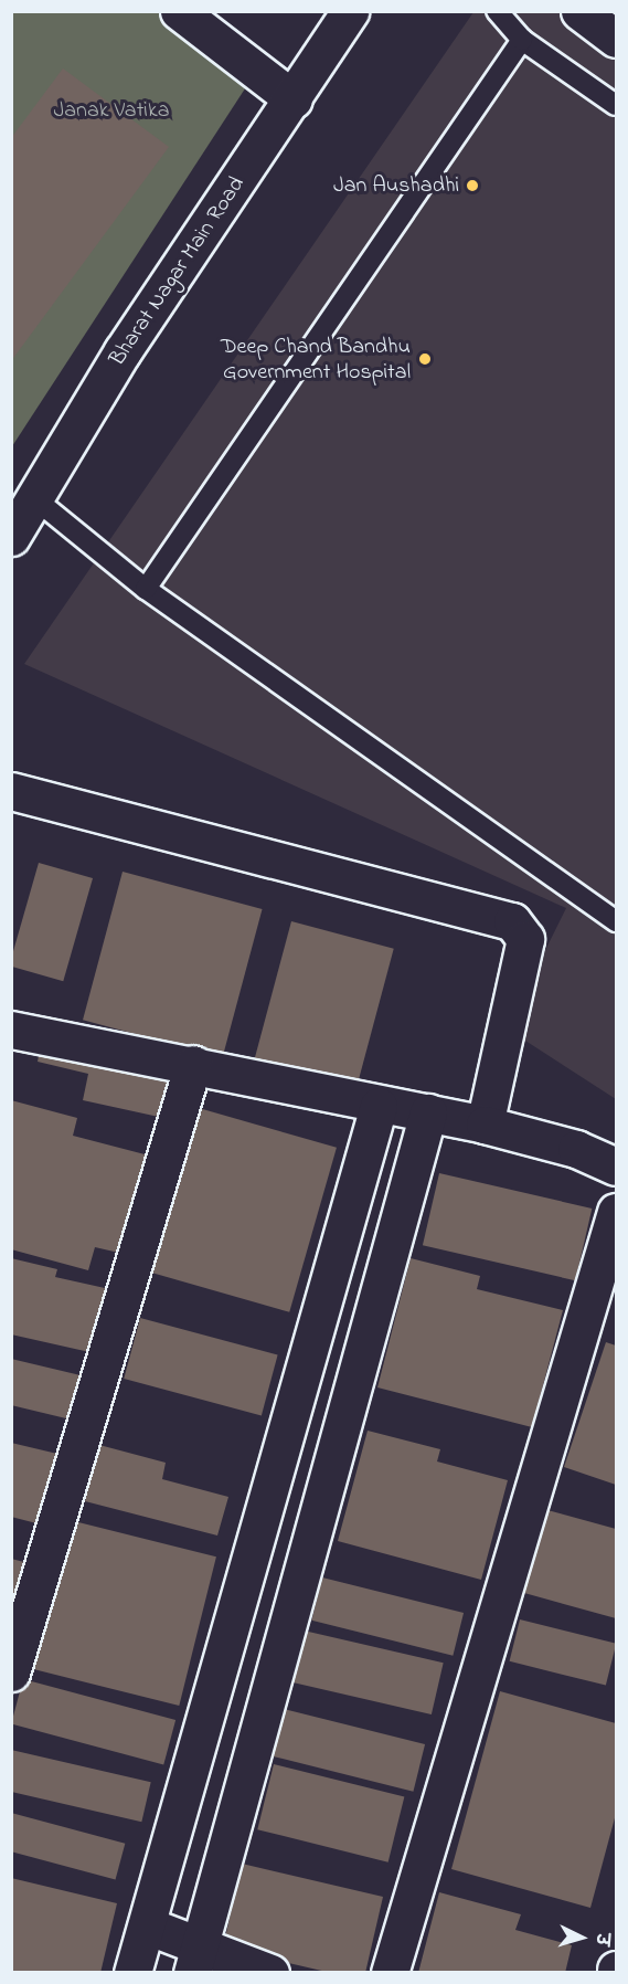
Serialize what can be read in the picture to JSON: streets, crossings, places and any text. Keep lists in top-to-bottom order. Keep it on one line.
{"streets":{"street":["Bharat Nagar Main Road"]},"parks":["Janak Vatika"],"places":["Jan Aushadhi","Deep Chand Bandhu Government Hospital"],"north":"right"}
